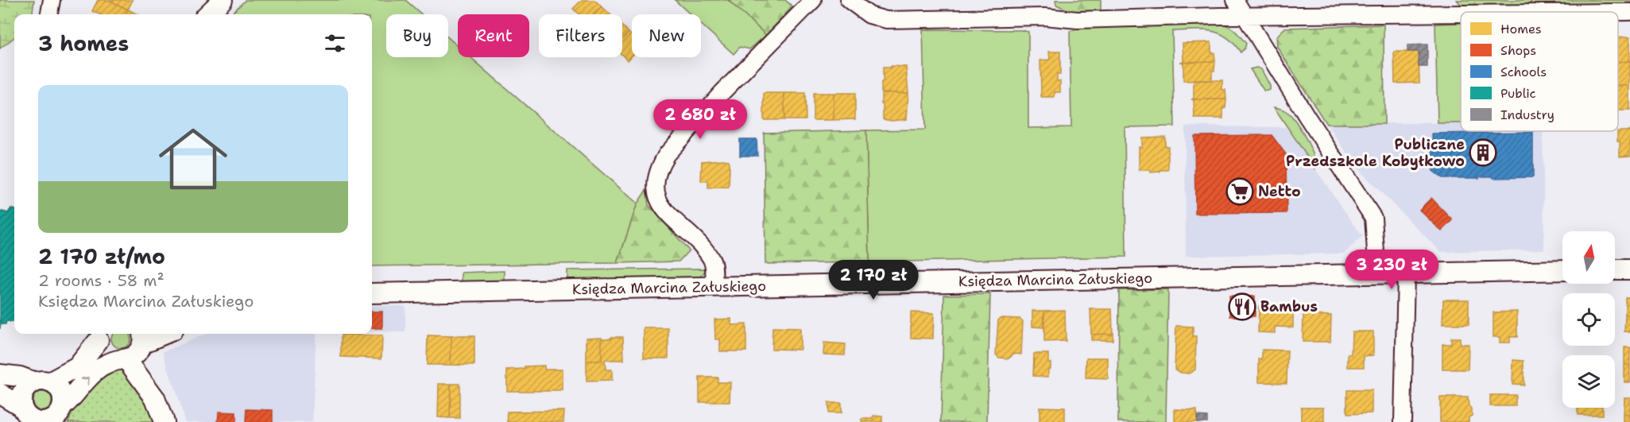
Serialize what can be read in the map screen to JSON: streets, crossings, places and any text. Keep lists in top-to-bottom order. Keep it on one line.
{"streets":{"street":["Księdza Marcina Załuskiego"]},"places":{"building":["Publiczne Przedszkole Kobyłkowo"],"supermarket":["Netto"],"restaurant":["Bambus"]},"legend":["Homes","Shops","Schools","Public","Industry"],"north":"top","page":{"chip":["Buy","Rent","Filters","New"],"heading":"3 homes","list":[{"name":"2 170 zł/mo","note":"2 rooms · 58 m² · Księdza Marcina Załuskiego"}],"price":["2 680 zł","3 230 zł","2 170 zł"]}}
